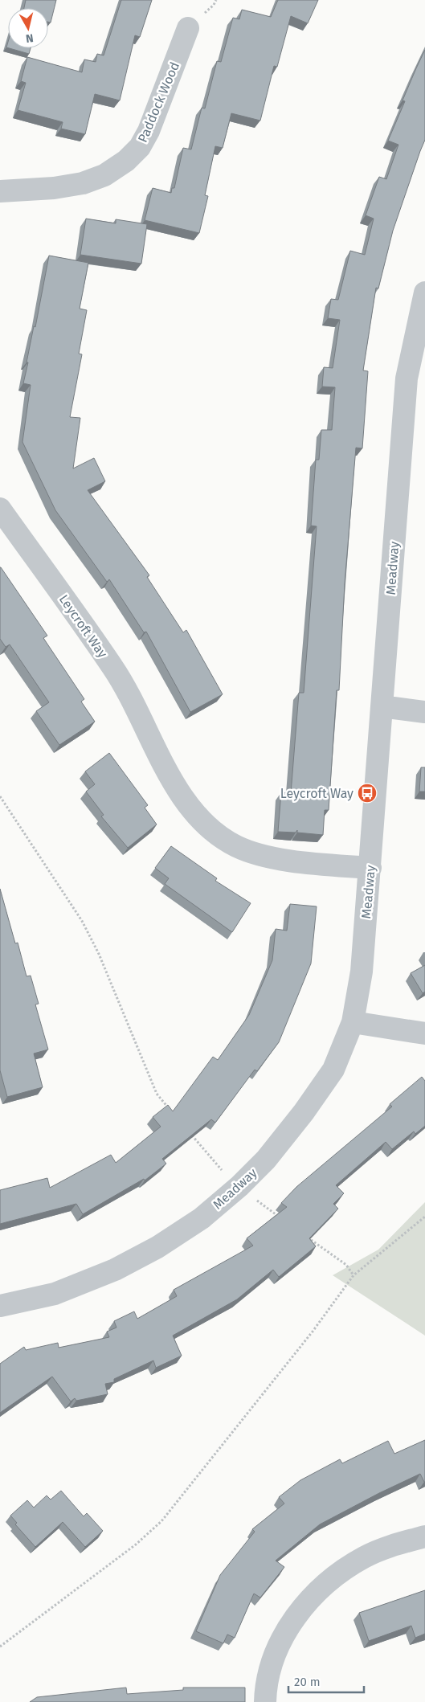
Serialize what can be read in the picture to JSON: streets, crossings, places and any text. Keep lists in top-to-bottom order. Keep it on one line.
{"streets":{"street":["Paddock Wood","Meadway","Leycroft Way"]},"crossings":[["Meadway","Leycroft Way"]],"places":{"bus stop":["Leycroft Way"]},"scale_bar":"20 m","north":"bottom"}
